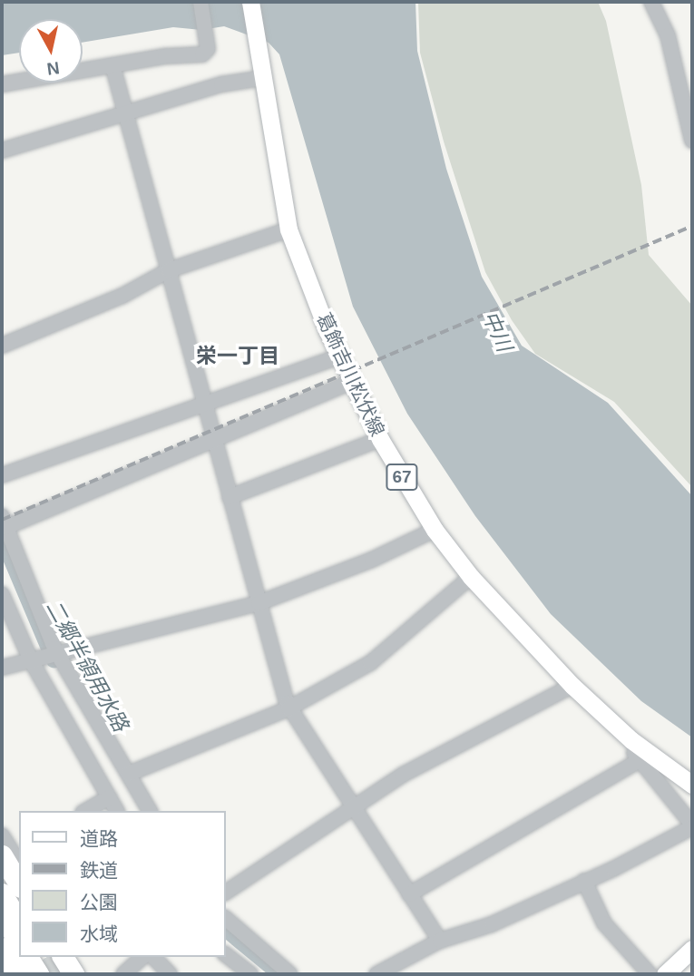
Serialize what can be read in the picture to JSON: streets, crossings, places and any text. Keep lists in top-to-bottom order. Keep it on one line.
{"streets":{"main road":["葛飾吉川松伏線","67"]},"districts":["栄一丁目"],"water":["中川","二郷半領用水路"],"legend":["道路","鉄道","公園","水域"],"north":"bottom"}
